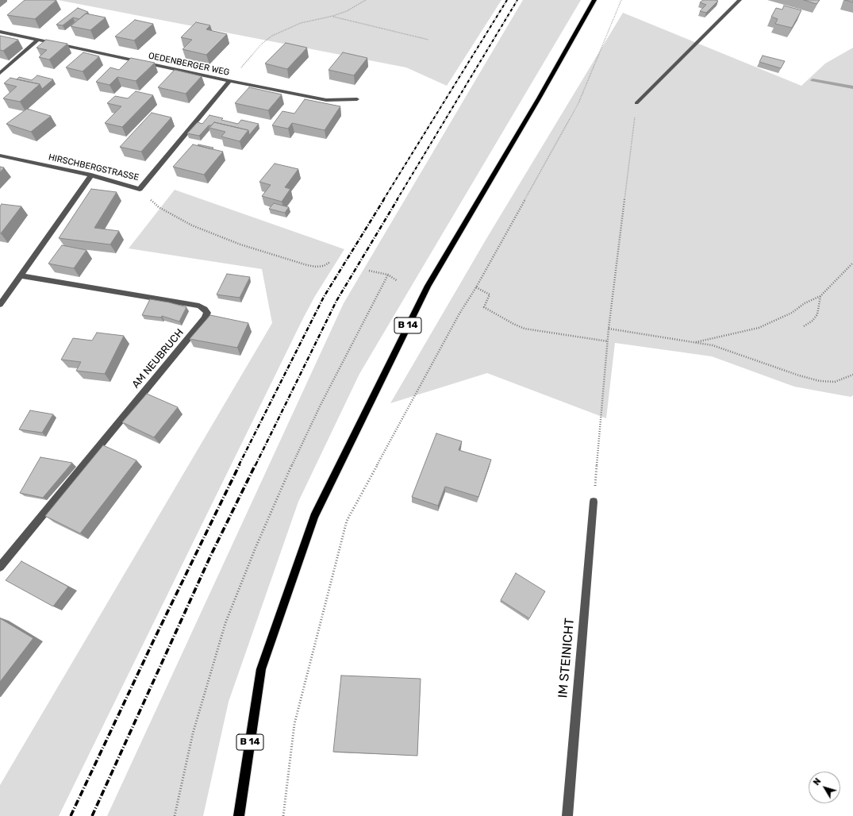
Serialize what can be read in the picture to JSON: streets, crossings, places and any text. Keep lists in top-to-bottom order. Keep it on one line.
{"streets":{"main road":["B 14"],"street":["OEDENBERGER WEG","HIRSCHBERGSTRASSE","AM NEUBRUCH","IM STEINICHT"]},"crossings":[["OEDENBERGER WEG","HIRSCHBERGSTRASSE"]],"north":"top left"}
